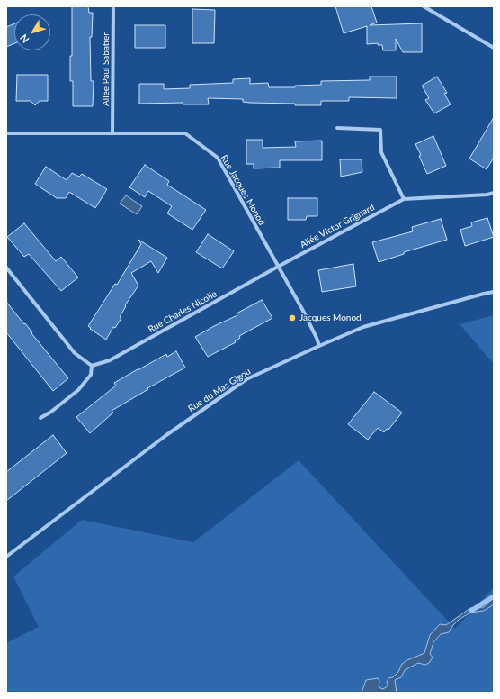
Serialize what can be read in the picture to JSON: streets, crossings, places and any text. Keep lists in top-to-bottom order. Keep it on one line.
{"streets":{"street":["Allée Paul Sabatier","Rue Jacques Monod","Allée Victor Grignard","Rue Charles Nicolle","Rue du Mas Gigou"]},"crossings":[["Allée Paul Sabatier","Rue Jacques Monod"],["Rue Jacques Monod","Allée Victor Grignard"],["Rue Jacques Monod","Rue Charles Nicolle"],["Rue Jacques Monod","Rue du Mas Gigou"],["Allée Victor Grignard","Rue Charles Nicolle"]],"places":["Jacques Monod"],"north":"bottom left"}
